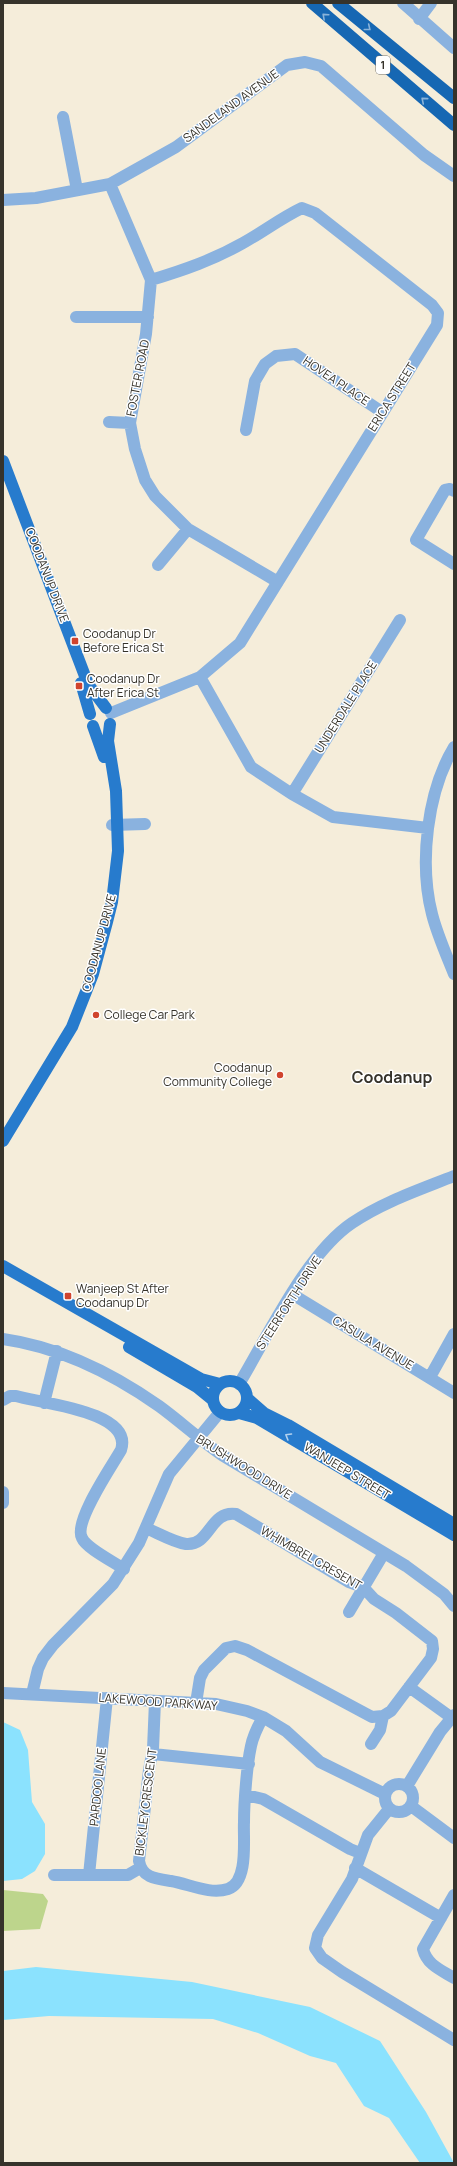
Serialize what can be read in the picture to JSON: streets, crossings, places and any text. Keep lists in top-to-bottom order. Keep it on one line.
{"streets":{"highway":["1"],"main road":["COODANUP DRIVE","WANJEEP STREET"],"street":["SANDELAND AVENUE","FOSTER ROAD","HOVEA PLACE","ERICA STREET","UNDERDALE PLACE","STEERFORTH DRIVE","CASULA AVENUE","BRUSHWOOD DRIVE","WHIMBREL CRESENT","LAKEWOOD PARKWAY","PARDOO LANE","BICKLEY CRESCENT"]},"crossings":[["SANDELAND AVENUE","FOSTER ROAD"],["FOSTER ROAD","ERICA STREET"],["HOVEA PLACE","ERICA STREET"],["ERICA STREET","COODANUP DRIVE"],["STEERFORTH DRIVE","CASULA AVENUE"],["STEERFORTH DRIVE","WANJEEP STREET"],["LAKEWOOD PARKWAY","PARDOO LANE"],["LAKEWOOD PARKWAY","BICKLEY CRESCENT"]],"districts":["Coodanup"],"places":{"transit":["Coodanup Dr Before Erica St","Coodanup Dr After Erica St","Wanjeep St After Coodanup Dr"],"other":["College Car Park","Coodanup Community College"]}}
